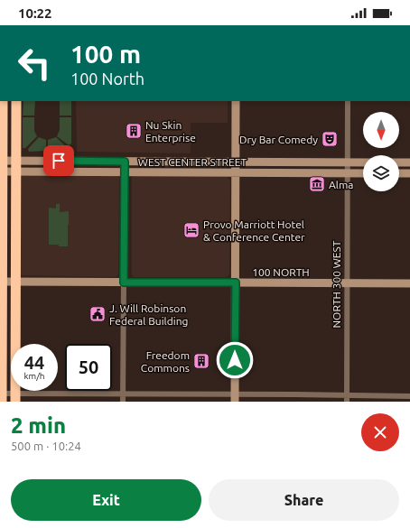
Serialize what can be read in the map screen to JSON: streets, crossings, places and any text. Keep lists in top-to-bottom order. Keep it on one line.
{"streets":{"main road":["WEST CENTER STREET","100 NORTH"],"street":["NORTH 300 WEST"]},"crossings":[["WEST CENTER STREET","NORTH 300 WEST"],["100 NORTH","NORTH 300 WEST"]],"places":{"building":["Nu Skin Enterprise","Freedom Commons"],"theatre":["Dry Bar Comedy"],"museum":["Alma"],"hotel":["Provo Marriott Hotel & Conference Center"],"public building":["J. Will Robinson Federal Building"]},"north":"bottom","page":{"status":"10:22","turn":["100 m","100 North"],"speed":"44 km/h","limit":"50","heading":["2 min","500 m · 10:24"],"buttons":["Exit","Share"]}}
